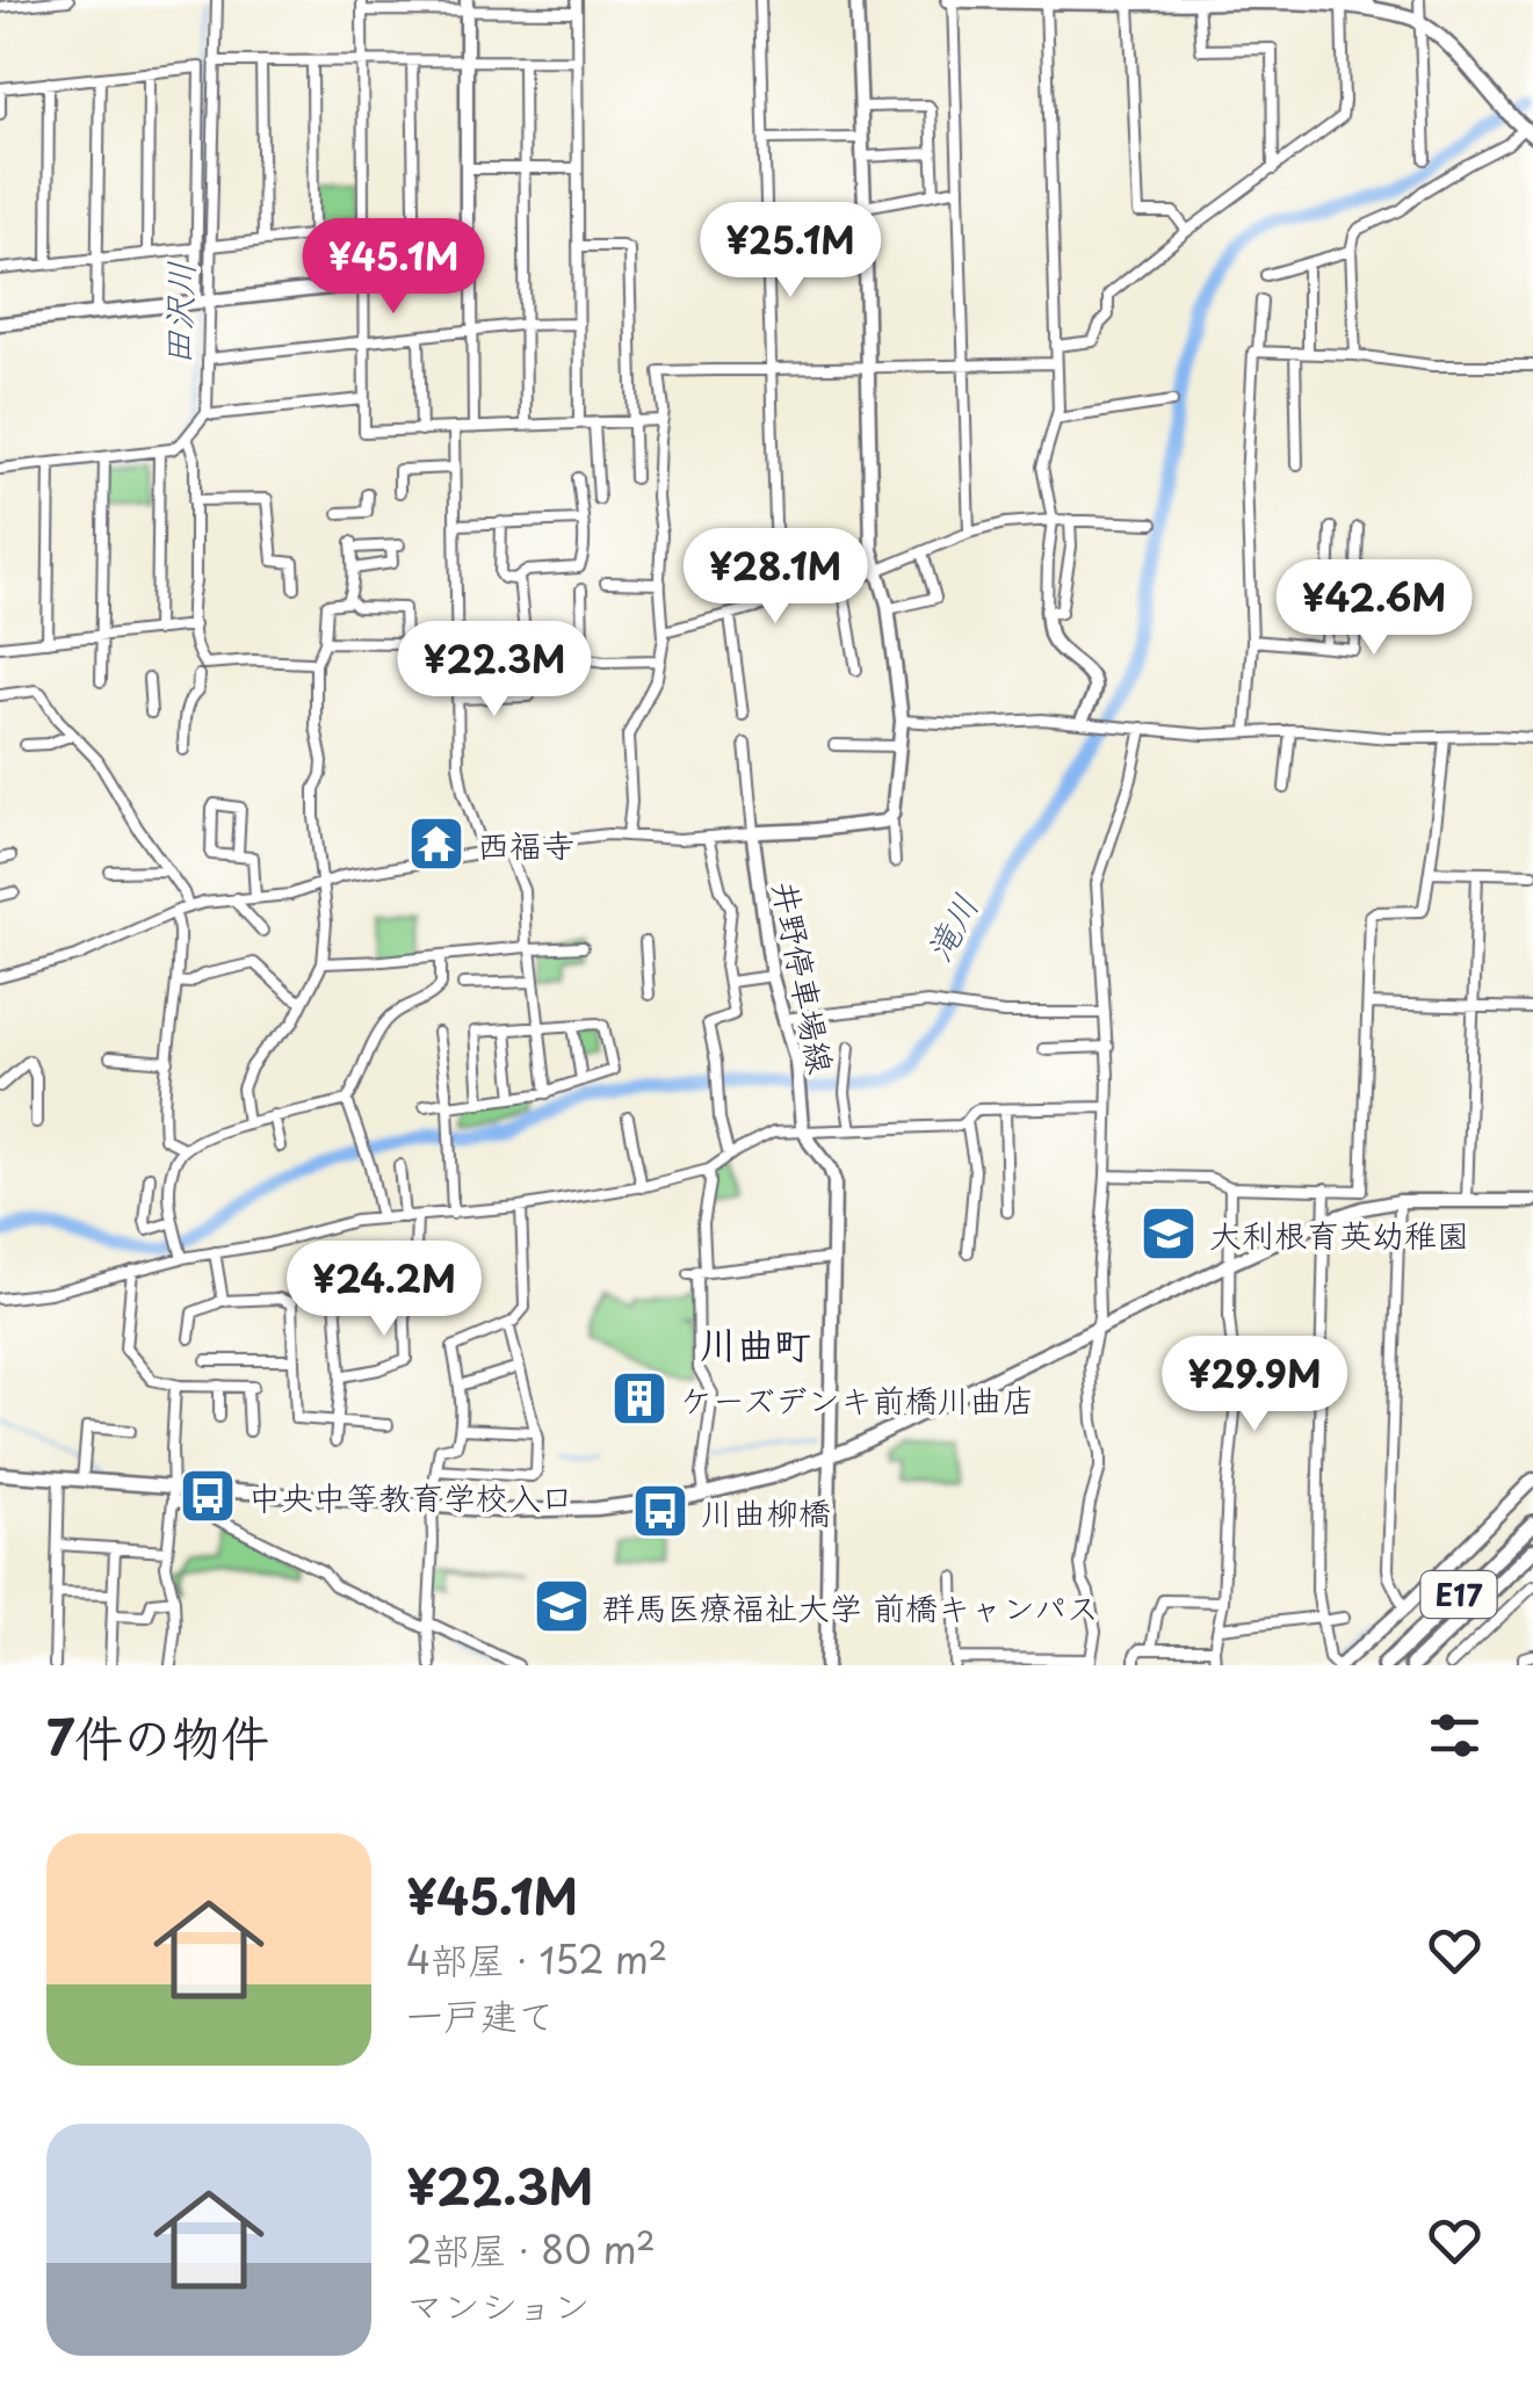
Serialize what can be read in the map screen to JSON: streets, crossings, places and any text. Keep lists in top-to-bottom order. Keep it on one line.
{"streets":{"highway":["E17"],"street":["井野停車場線"]},"districts":["川曲町"],"water":["田沢川","滝川"],"places":{"temple":["西福寺"],"school or university":["大利根育英幼稚園","群馬医療福祉大学 前橋キャンパス"],"building":["ケーズデンキ前橋川曲店"],"bus stop":["中央中等教育学校入口","川曲柳橋"]},"page":{"price":["¥25.1M","¥45.1M","¥28.1M","¥42.6M","¥22.3M","¥24.2M","¥29.9M"],"heading":"7件の物件","list":[{"name":"¥45.1M","note":"4部屋 · 152 m² · 一戸建て"},{"name":"¥22.3M","note":"2部屋 · 80 m² · マンション"}]}}
